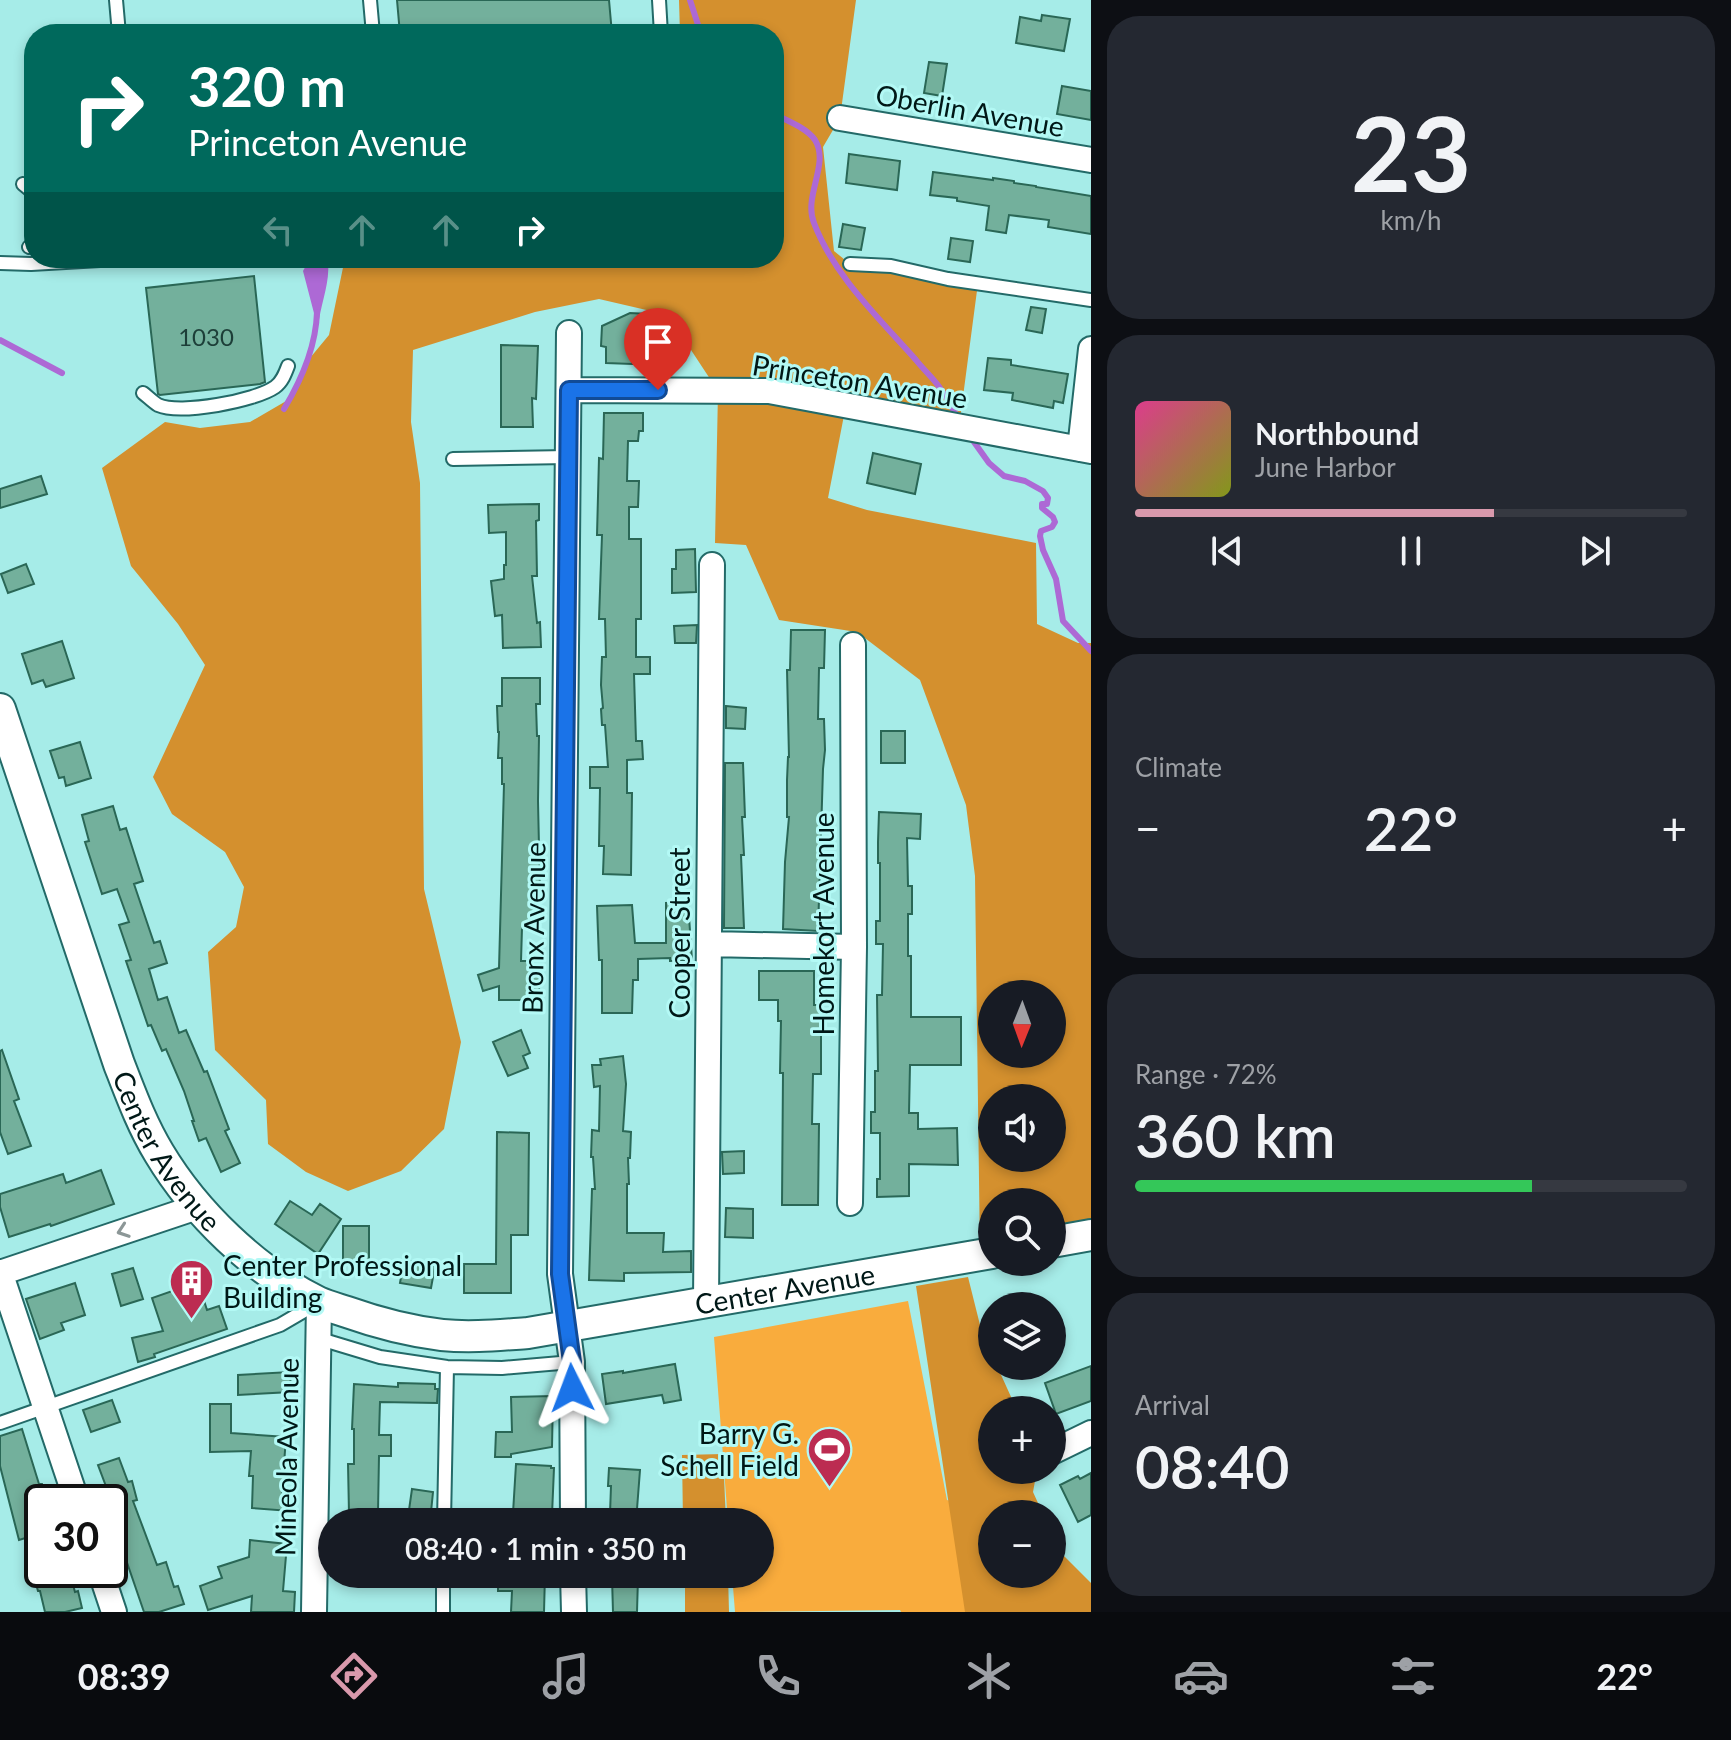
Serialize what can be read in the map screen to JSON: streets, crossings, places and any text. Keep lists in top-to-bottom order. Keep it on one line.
{"streets":{"street":["Oberlin Avenue","Princeton Avenue","Homekort Avenue","Bronx Avenue","Cooper Street","Center Avenue","Mineola Avenue"]},"crossings":[["Princeton Avenue","Bronx Avenue"],["Bronx Avenue","Center Avenue"],["Cooper Street","Center Avenue"],["Center Avenue","Mineola Avenue"]],"places":{"building":["Center Professional Building"],"sports":["Barry G. Schell Field"]},"house_numbers":["1030"],"north":"bottom","page":{"tile":[["23","km/h"],"Climate",["Range · 72%","360 km"],["Arrival","08:40"]],"turn":["320 m","Princeton Avenue"],"song":["Northbound","June Harbor"],"heat":["−","22°","+"],"map_buttons":["+","−"],"limit":"30","trip":"08:40 · 1 min · 350 m","tabs":["08:39","22°"]}}
